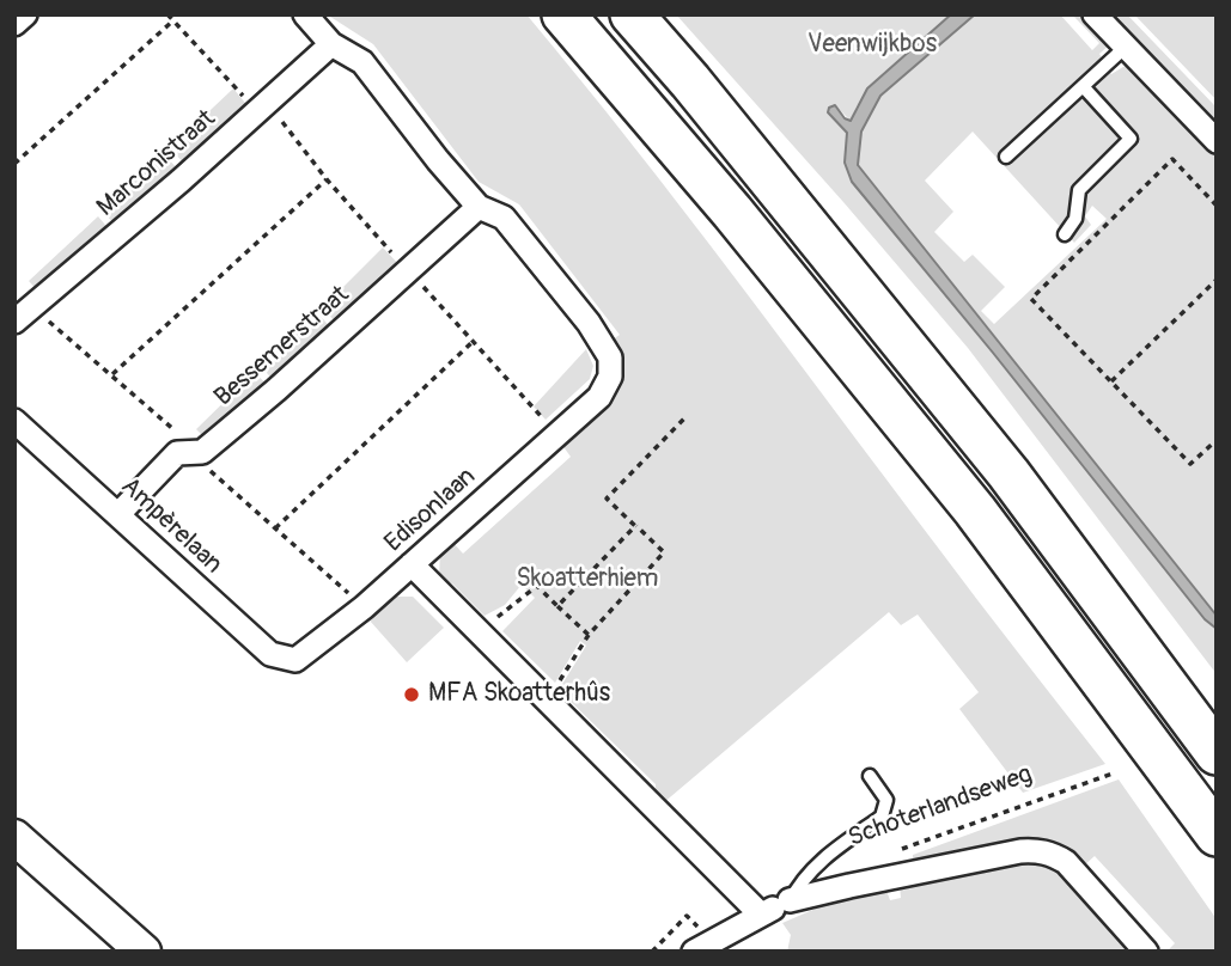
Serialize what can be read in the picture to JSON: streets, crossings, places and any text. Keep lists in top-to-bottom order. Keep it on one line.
{"streets":{"street":["Marconistraat","Bessemerstraat","Edisonlaan","Ampèrelaan","Schoterlandseweg"]},"crossings":[["Bessemerstraat","Edisonlaan"],["Bessemerstraat","Ampèrelaan"],["Edisonlaan","Ampèrelaan"]],"parks":["Veenwijkbos","Skoatterhiem"],"places":["MFA Skoatterhûs"]}
